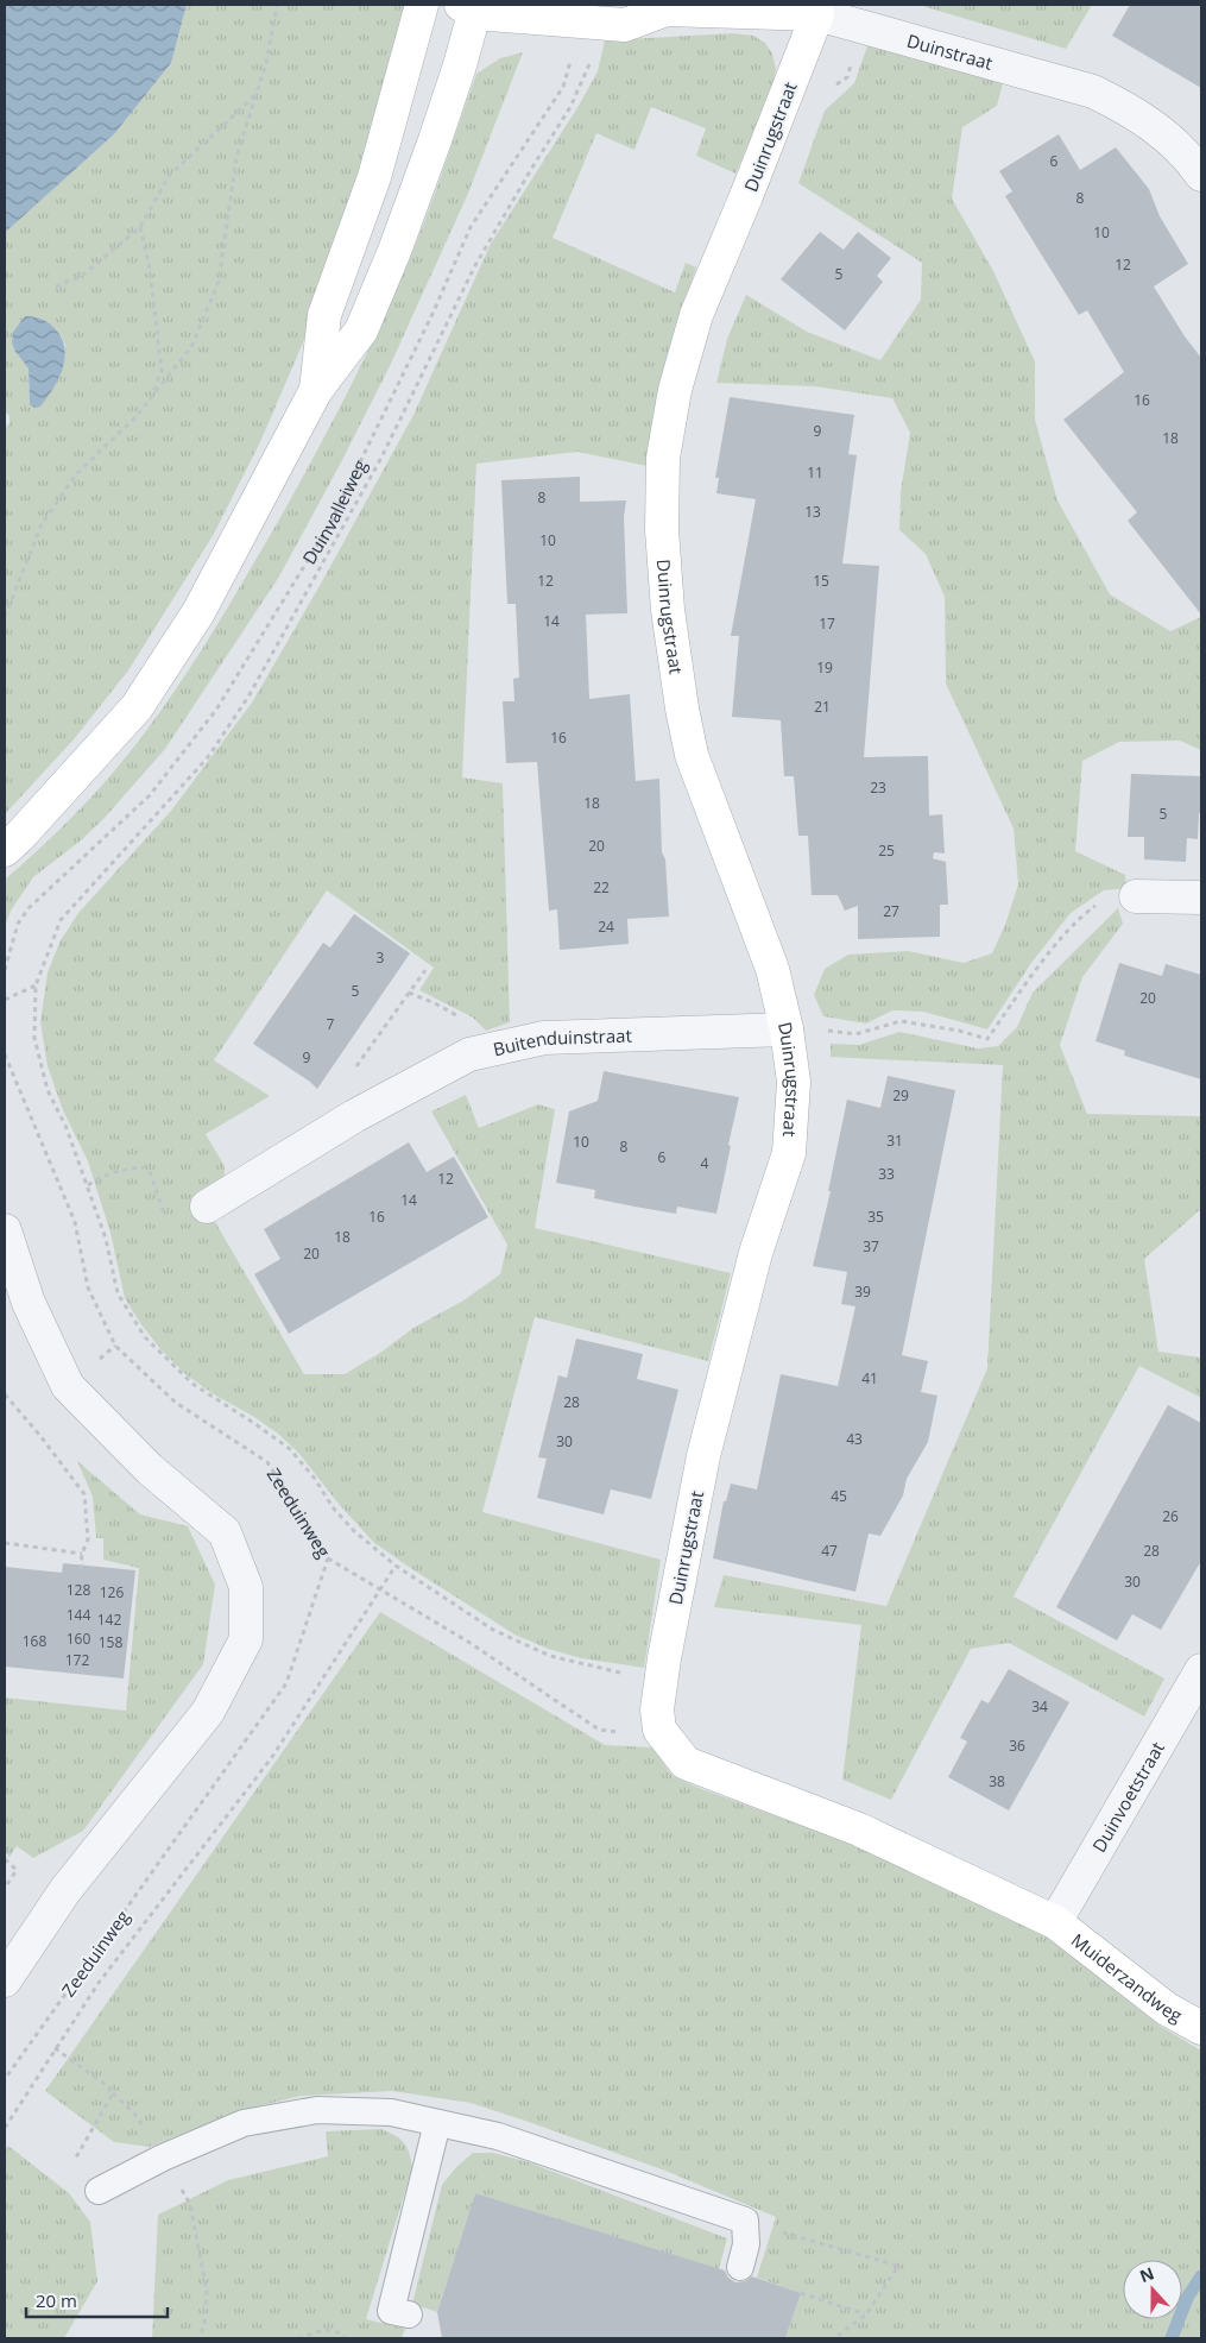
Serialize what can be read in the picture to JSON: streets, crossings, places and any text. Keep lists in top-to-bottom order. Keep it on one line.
{"streets":{"street":["Duinstraat","Duinrugstraat","Buitenduinstraat","Duinvoetstraat","Muiderzandweg"],"path":["Duinvalleiweg","Zeeduinweg"]},"crossings":[["Duinstraat","Duinrugstraat"],["Duinstraat","Duinvalleiweg"],["Duinrugstraat","Buitenduinstraat"],["Duinvoetstraat","Muiderzandweg"]],"house_numbers":["6","8","10","12","5","16","9","18","11","8","13","10","12","15","14","17","19","21","16","23","18","5","20","25","22","27","24","3","5","20","7","9","29","31","10","8","6","4","33","12","14","16","35","18","37","20","39","41","28","43","30","45","26","47","28","30","128","126","144","142","160","168","158","172","34","36","38"],"scale_bar":"20 m","north":"top"}
